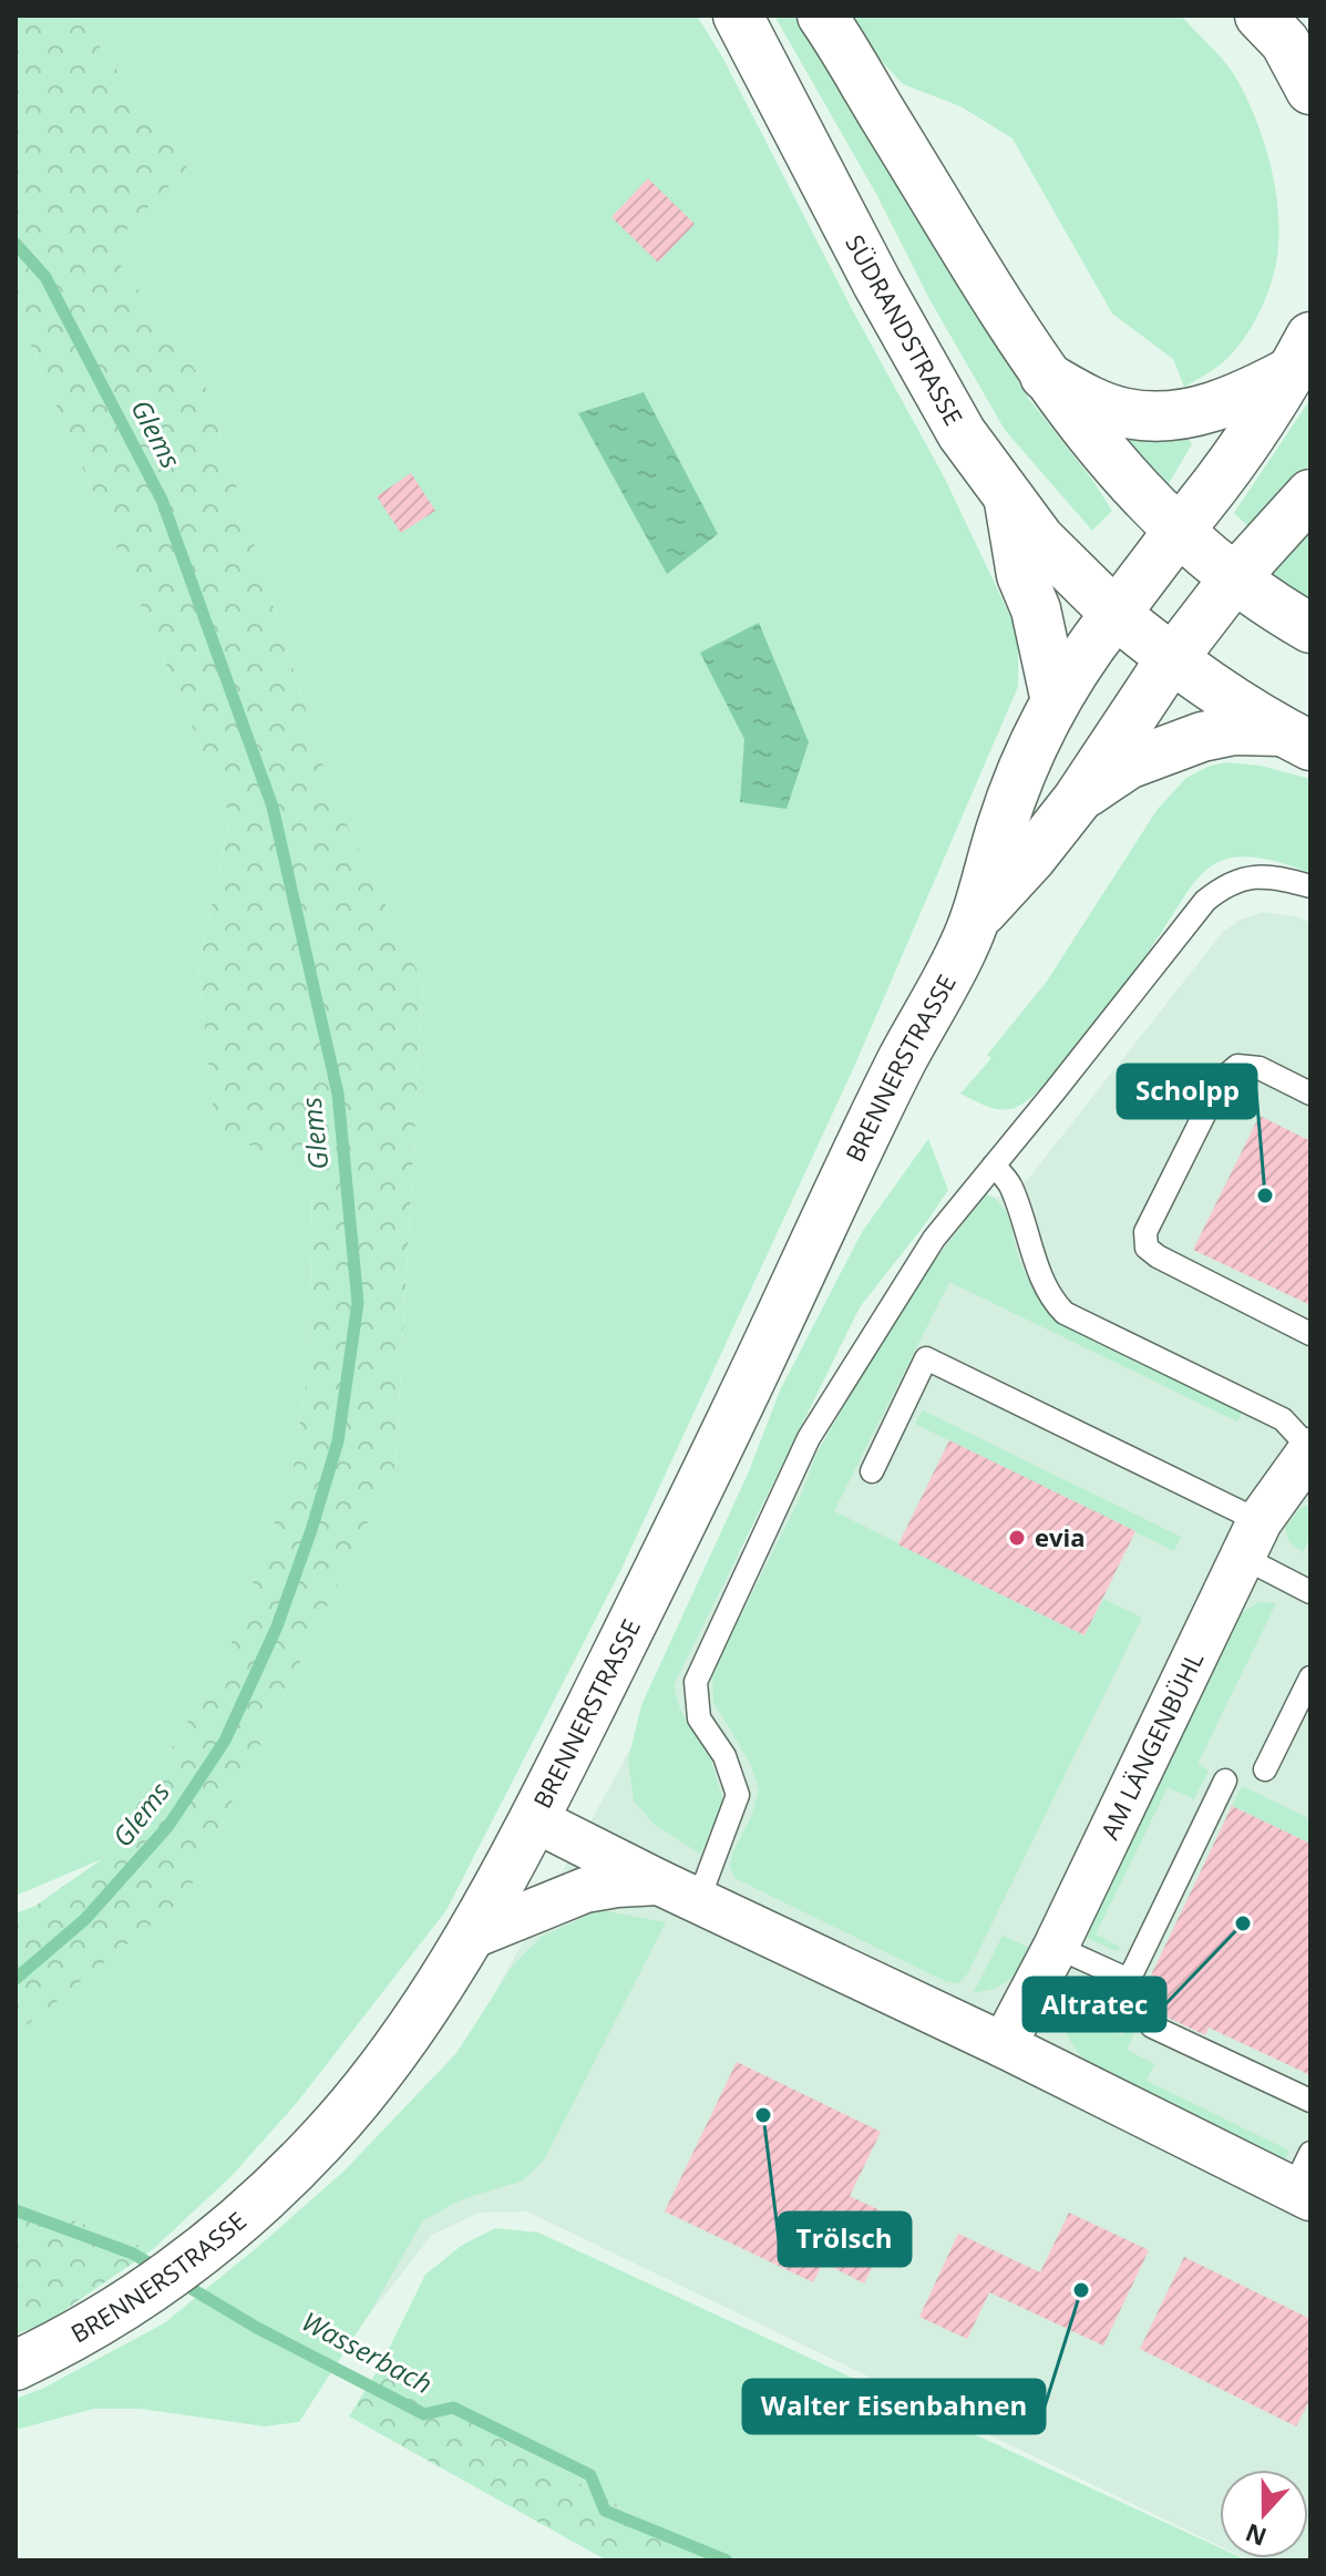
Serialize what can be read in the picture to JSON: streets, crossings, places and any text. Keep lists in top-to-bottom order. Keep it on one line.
{"streets":{"main road":["SÜDRANDSTRASSE","BRENNERSTRASSE"],"street":["AM LÄNGENBÜHL"]},"crossings":[["SÜDRANDSTRASSE","BRENNERSTRASSE"]],"water":["Glems","Wasserbach"],"places":["Scholpp","evia","Altratec","Trölsch","Walter Eisenbahnen"],"north":"bottom"}
